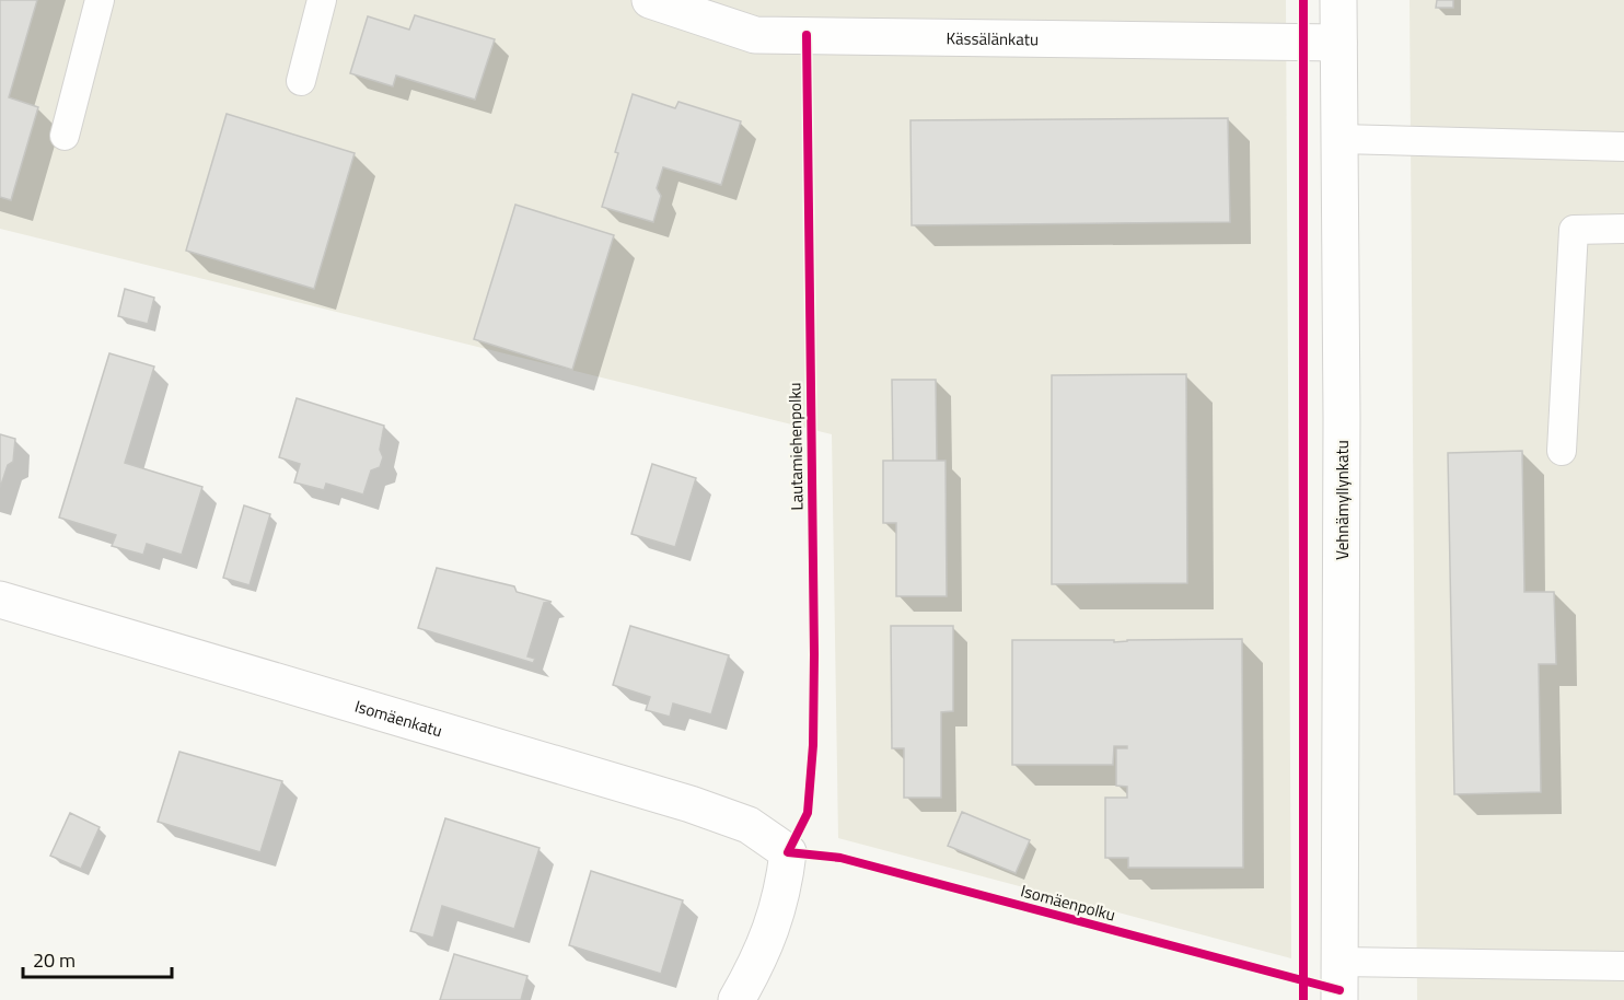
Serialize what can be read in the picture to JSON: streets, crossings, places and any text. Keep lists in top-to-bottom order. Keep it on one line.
{"streets":{"street":["Kässälänkatu","Vehnämyllynkatu","Isomäenkatu"],"cycle path":["Lautamiehenpolku"]},"crossings":[["Kässälänkatu","Vehnämyllynkatu"]],"scale_bar":"20 m"}
